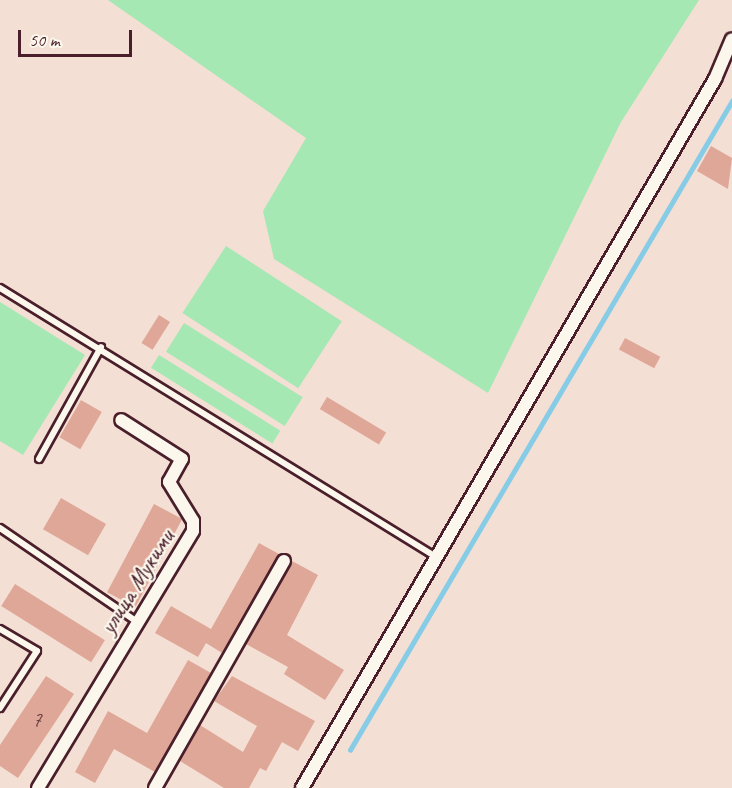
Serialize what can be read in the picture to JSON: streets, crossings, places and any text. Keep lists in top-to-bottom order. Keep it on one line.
{"streets":{"street":["улица Мукими"]},"house_numbers":["7"],"scale_bar":"50 m"}
